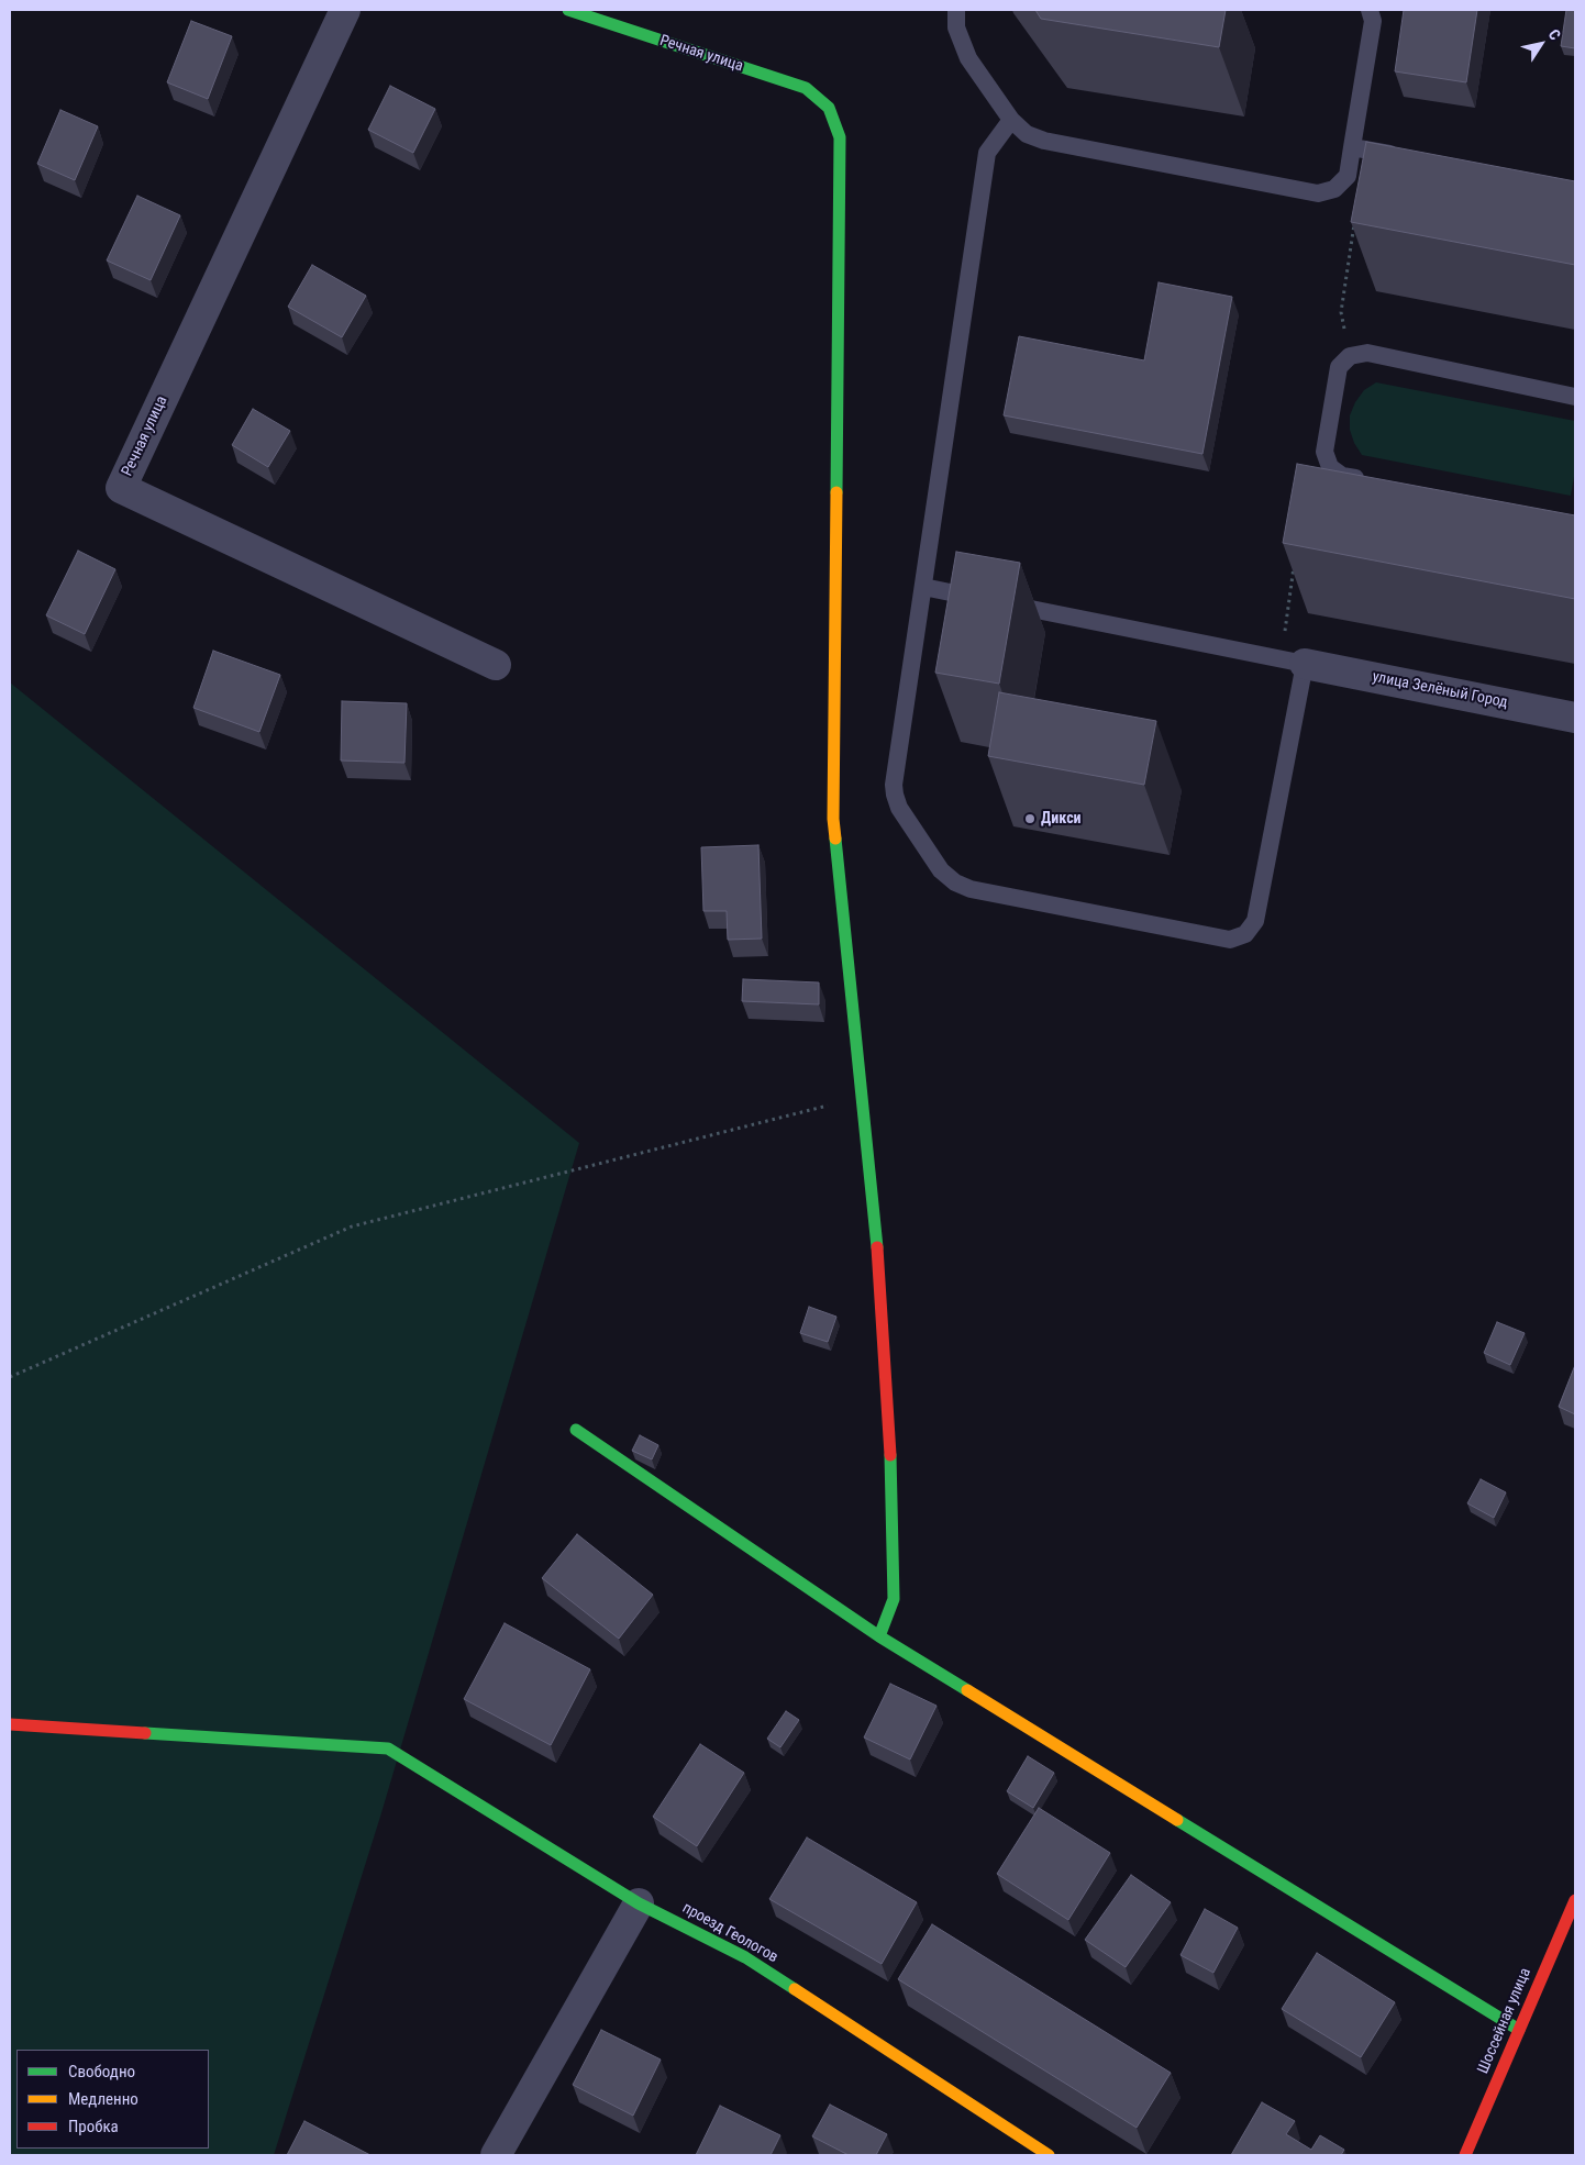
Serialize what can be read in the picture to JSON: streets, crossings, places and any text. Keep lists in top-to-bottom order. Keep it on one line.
{"streets":{"street":["Речная улица","улица Зелёный Город","проезд Геологов","Шоссейная улица"]},"places":["Дикси"],"legend":["Свободно","Медленно","Пробка"],"north":"top right"}
